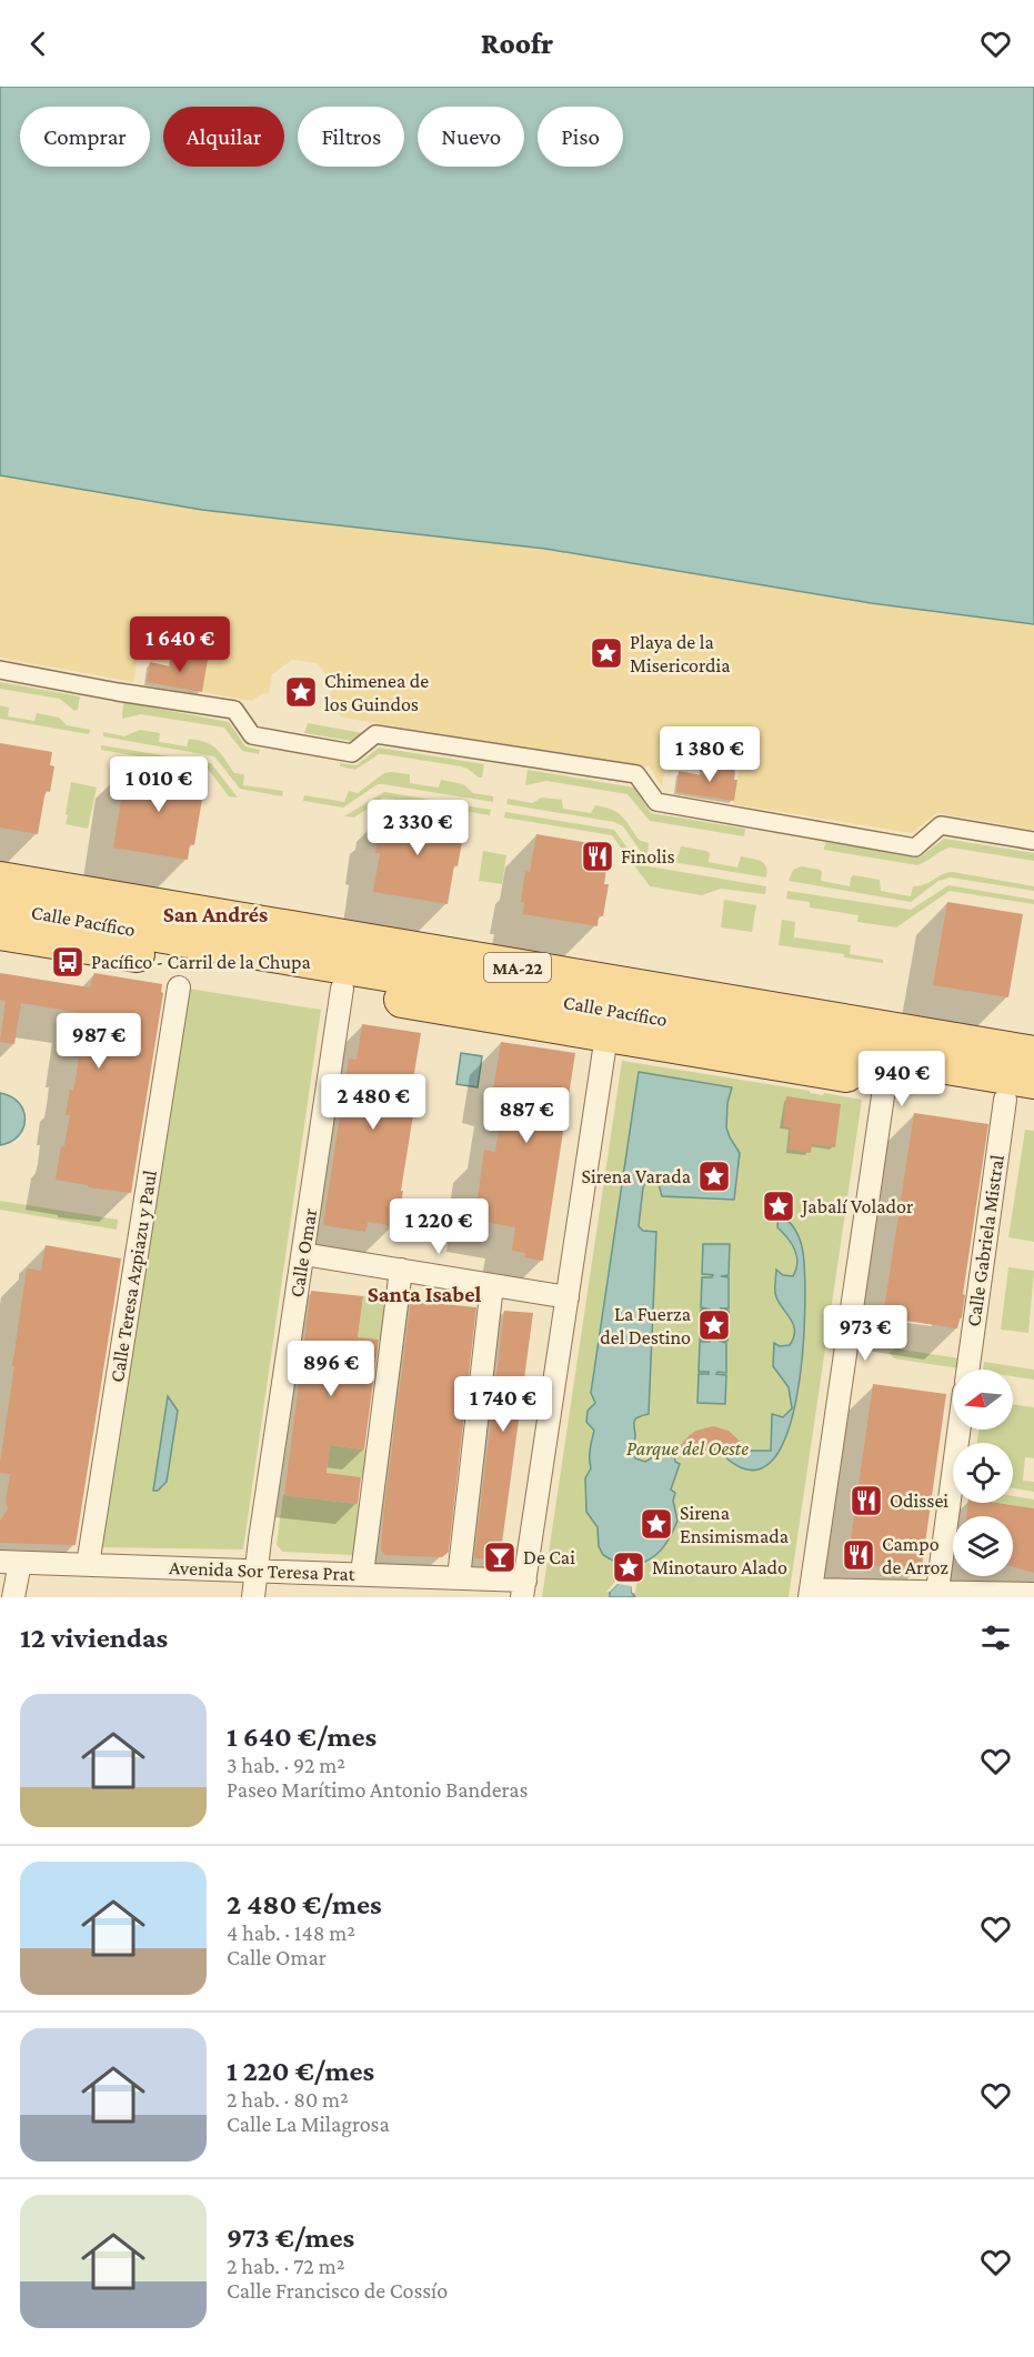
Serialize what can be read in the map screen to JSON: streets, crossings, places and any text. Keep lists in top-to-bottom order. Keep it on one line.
{"streets":{"main road":["Calle Pacífico","MA-22"],"street":["Calle Gabriela Mistral","Calle Omar","Calle Teresa Azpiazu y Paul","Avenida Sor Teresa Prat"]},"crossings":[["Calle Pacífico","Calle Gabriela Mistral"],["Calle Pacífico","Calle Omar"],["Calle Omar","Avenida Sor Teresa Prat"],["Calle Teresa Azpiazu y Paul","Avenida Sor Teresa Prat"]],"districts":["San Andrés","Santa Isabel"],"parks":["Parque del Oeste"],"places":{"place":["Playa de la Misericordia","Chimenea de los Guindos","Sirena Varada","Jabalí Volador","La Fuerza del Destino","Sirena Ensimismada","Minotauro Alado"],"restaurant":["Finolis","Odissei","Campo de Arroz"],"bus stop":["Pacífico - Carril de la Chupa"],"bar":["De Cai"]},"north":"left","page":{"header":"Roofr","chip":["Comprar","Alquilar","Filtros","Nuevo","Piso"],"price":["1 640 €","1 380 €","1 010 €","2 330 €","987 €","940 €","2 480 €","887 €","1 220 €","973 €","896 €","1 740 €"],"heading":"12 viviendas","list":[{"name":"1 640 €/mes","note":"3 hab. · 92 m² · Paseo Marítimo Antonio Banderas"},{"name":"2 480 €/mes","note":"4 hab. · 148 m² · Calle Omar"},{"name":"1 220 €/mes","note":"2 hab. · 80 m² · Calle La Milagrosa"},{"name":"973 €/mes","note":"2 hab. · 72 m² · Calle Francisco de Cossío"}]}}
